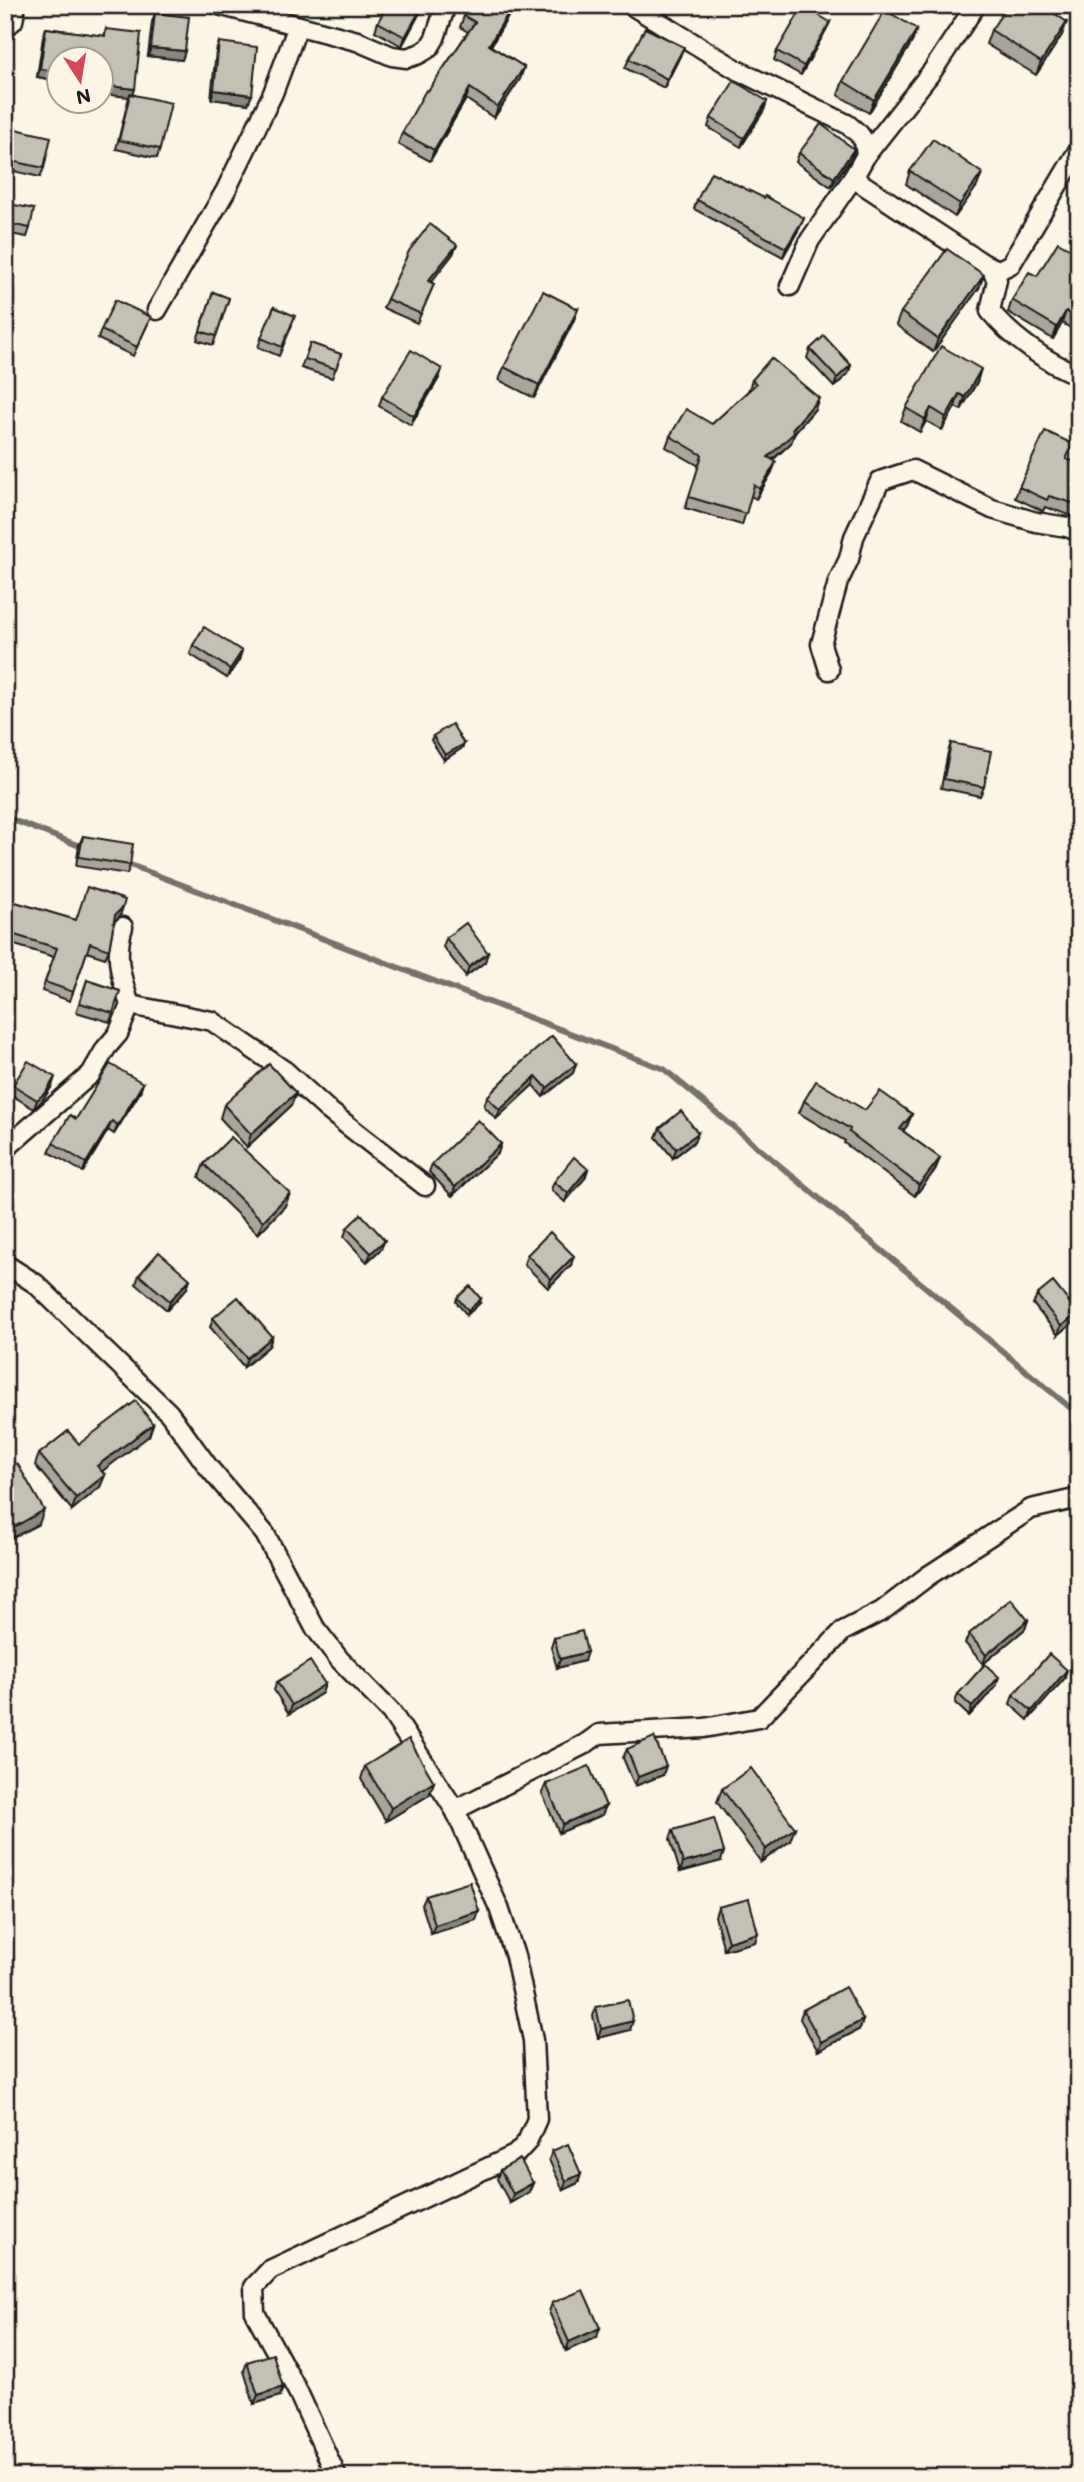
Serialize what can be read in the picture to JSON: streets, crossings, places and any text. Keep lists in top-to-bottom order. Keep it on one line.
{"north":"bottom"}
